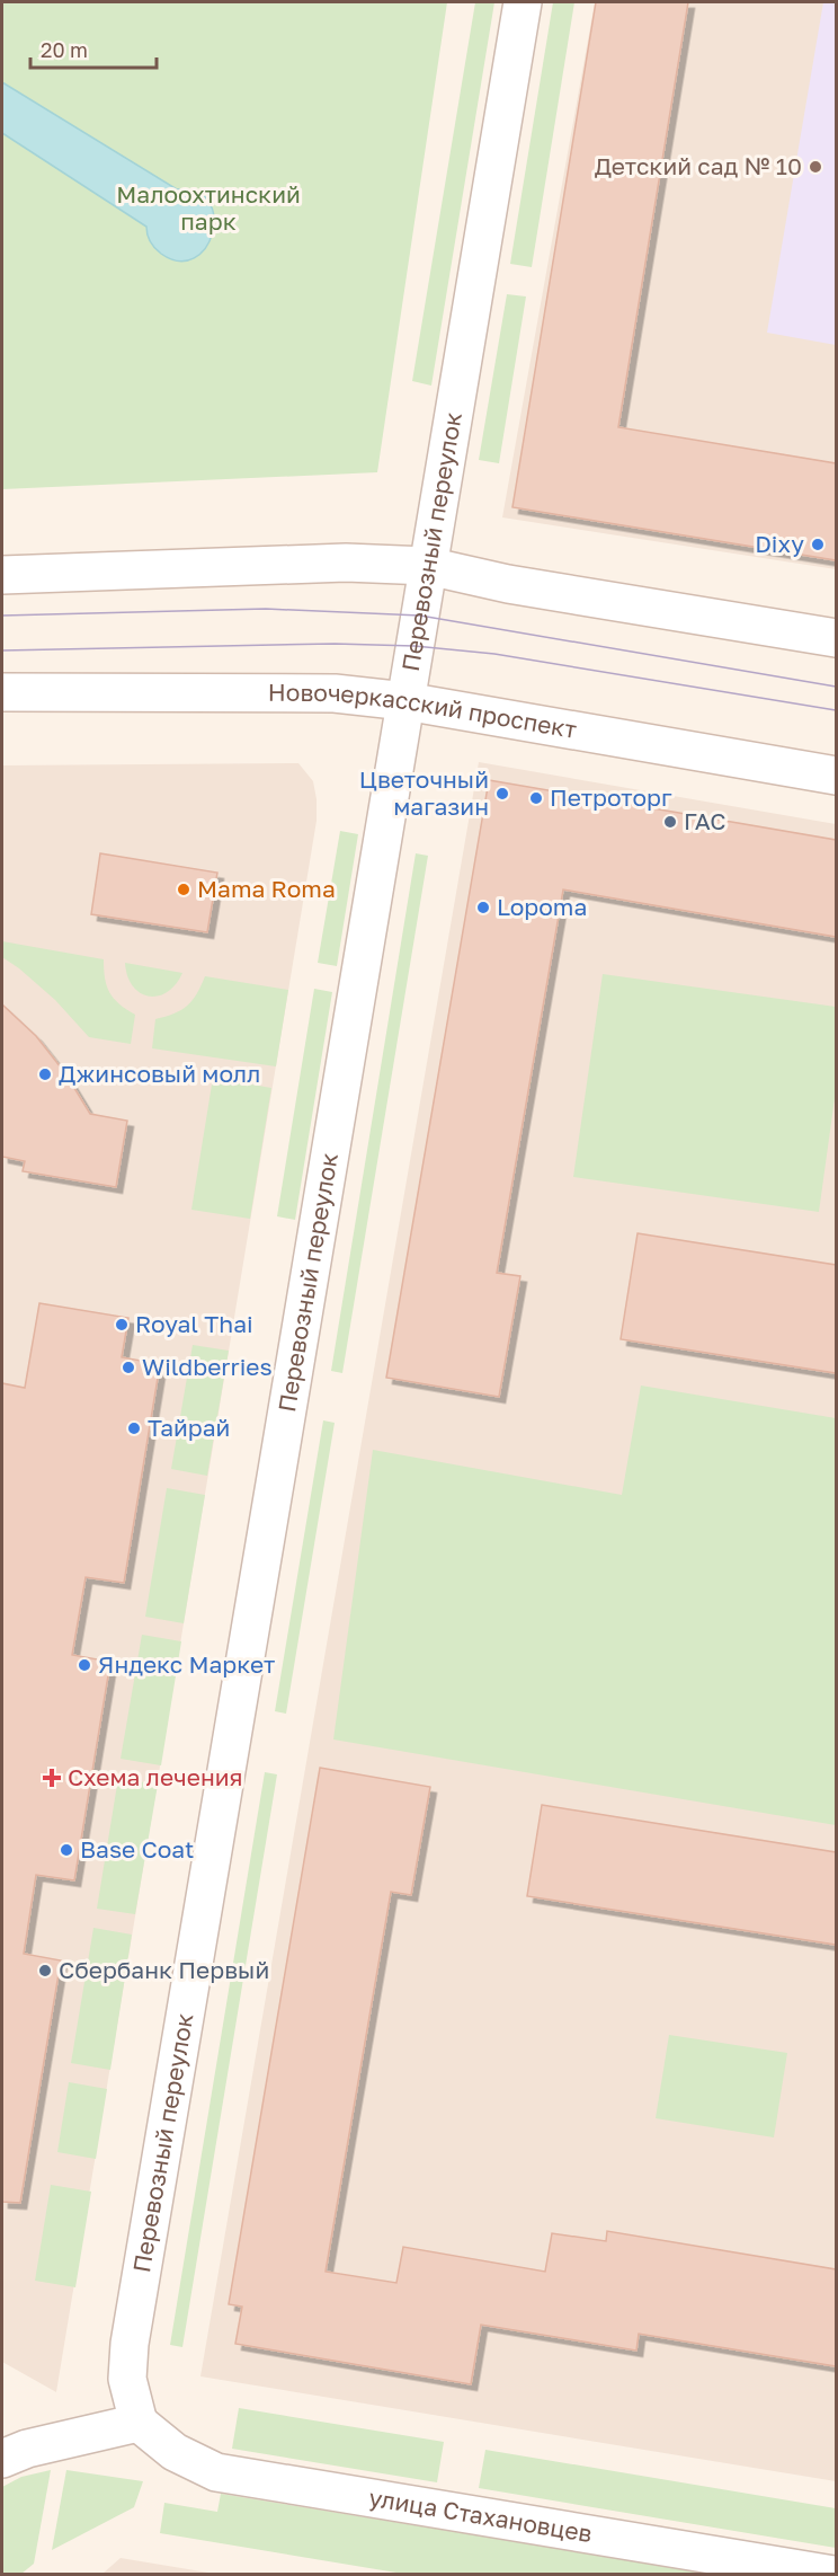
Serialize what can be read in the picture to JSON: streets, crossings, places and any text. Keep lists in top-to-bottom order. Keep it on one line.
{"streets":{"street":["Перевозный переулок","Новочеркасский проспект","улица Стахановцев"]},"crossings":[["Перевозный переулок","Новочеркасский проспект"],["Перевозный переулок","улица Стахановцев"]],"parks":["Малоохтинский парк"],"places":{"other":["Детский сад № 10","Dixy","Цветочный магазин","Петроторг","ГАС","Mama Roma","Lopoma","Джинсовый молл","Royal Thai","Wildberries","Тайрай","Яндекс Маркет","Base Coat","Сбербанк Первый"],"health":["Схема лечения"]},"scale_bar":"20 m"}
